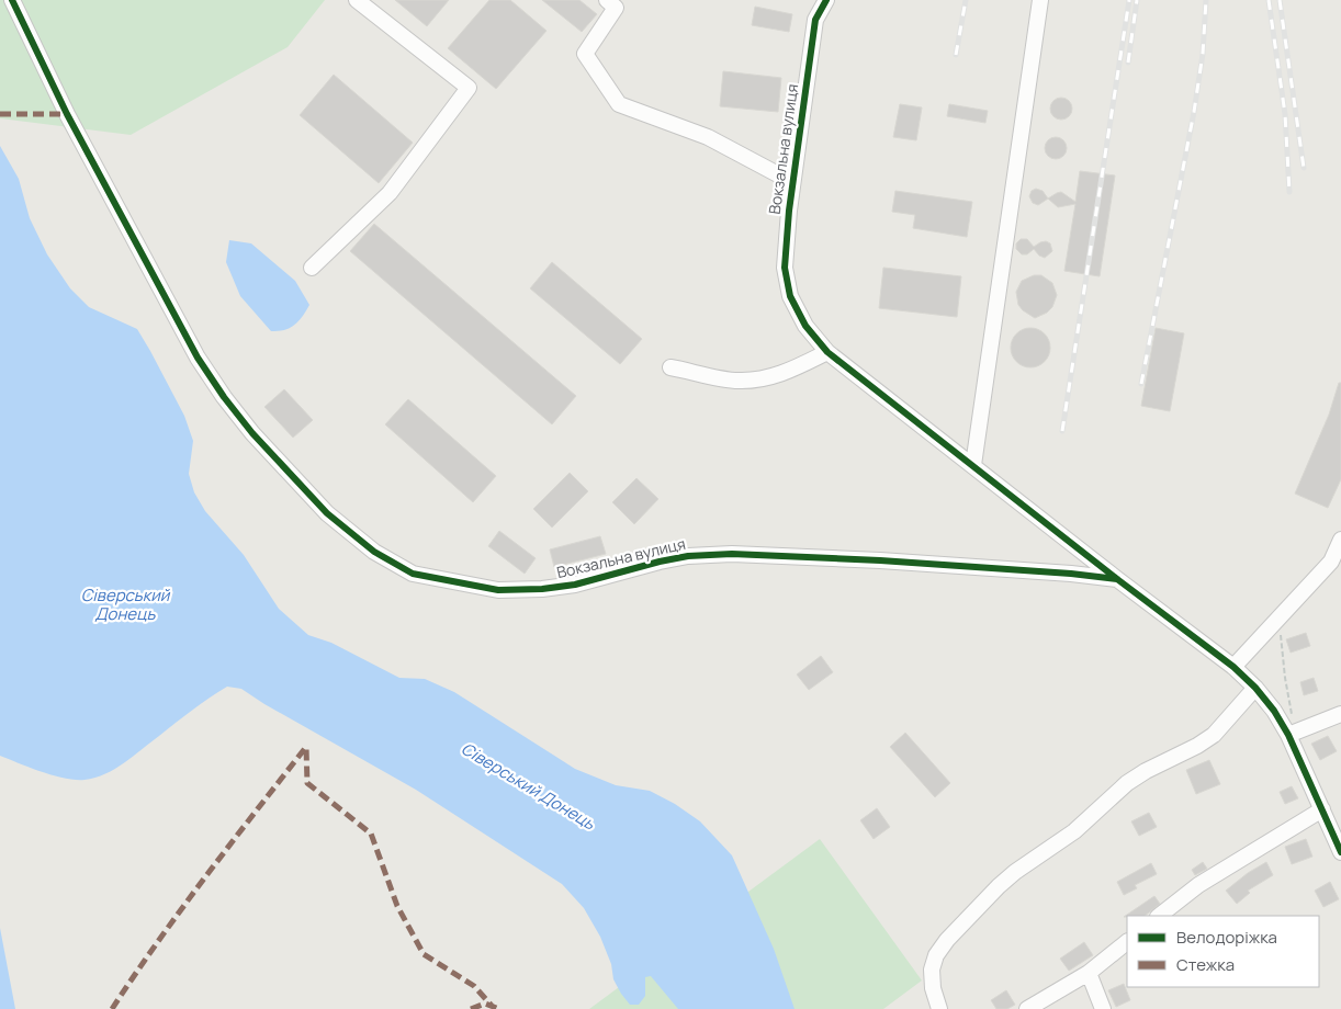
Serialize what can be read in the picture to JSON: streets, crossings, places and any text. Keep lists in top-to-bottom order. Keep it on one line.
{"streets":{"street":["Вокзальна вулиця"]},"water":["Сіверський Донець"],"legend":["Велодоріжка","Стежка"]}
